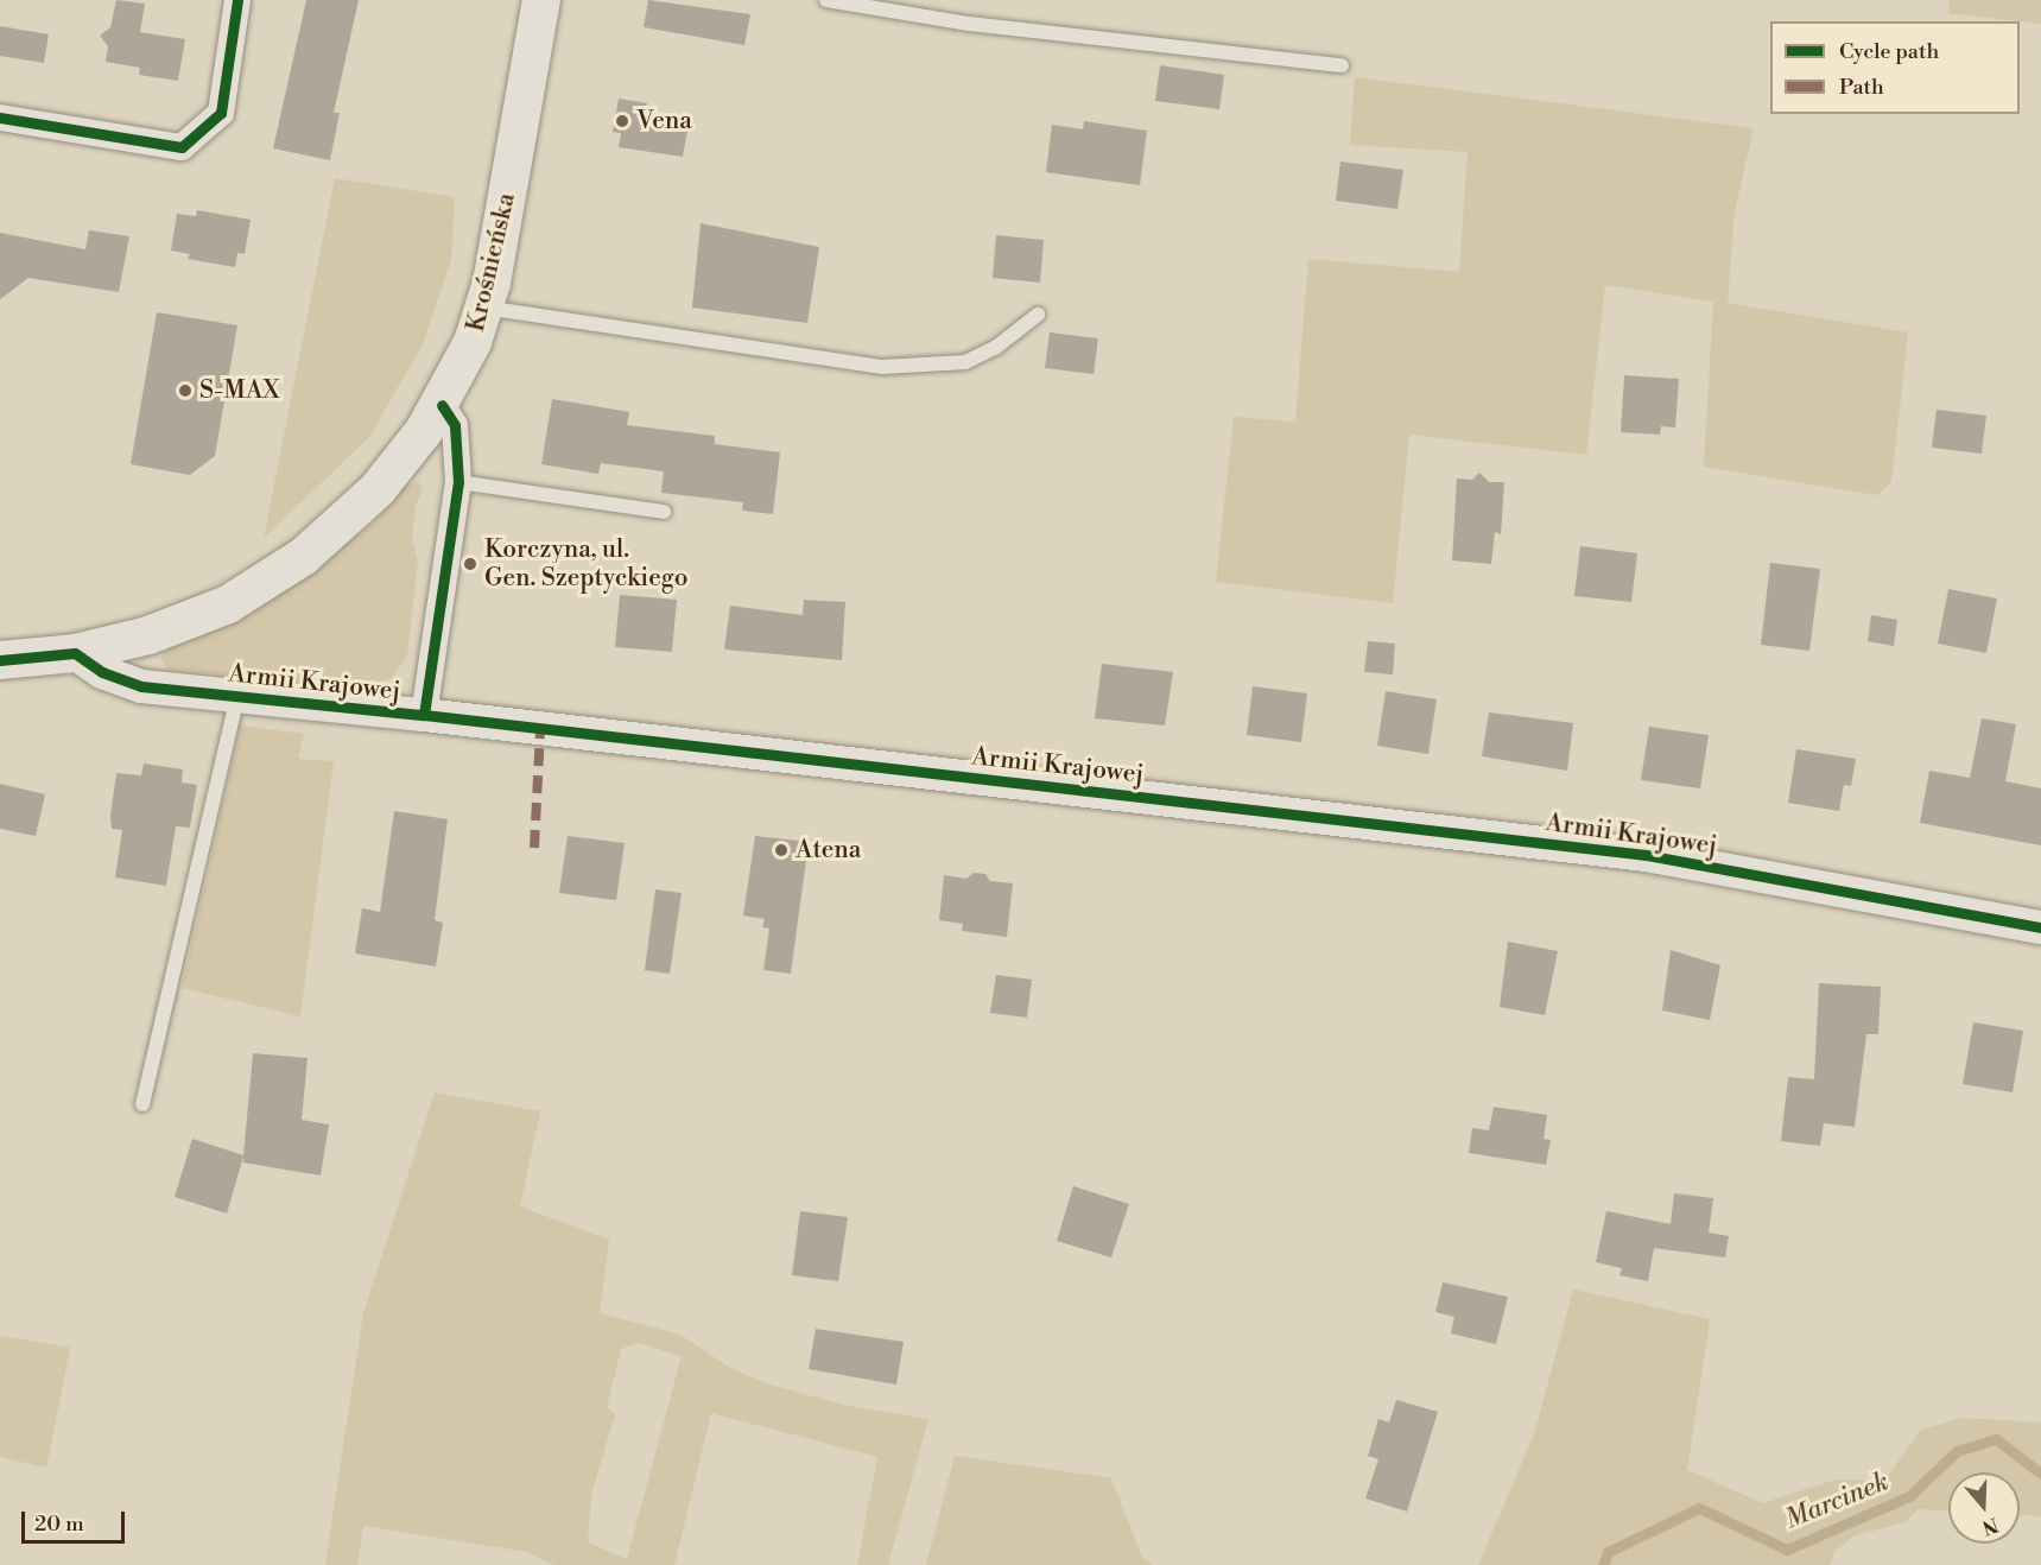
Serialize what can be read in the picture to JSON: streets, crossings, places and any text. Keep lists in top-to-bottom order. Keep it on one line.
{"streets":{"main road":["Krośnieńska"],"street":["Armii Krajowej"]},"crossings":[["Krośnieńska","Armii Krajowej"]],"water":["Marcinek"],"places":["Vena","S-MAX","Korczyna, ul. Gen. Szeptyckiego","Atena"],"legend":["Cycle path","Path"],"scale_bar":"20 m","north":"bottom"}
